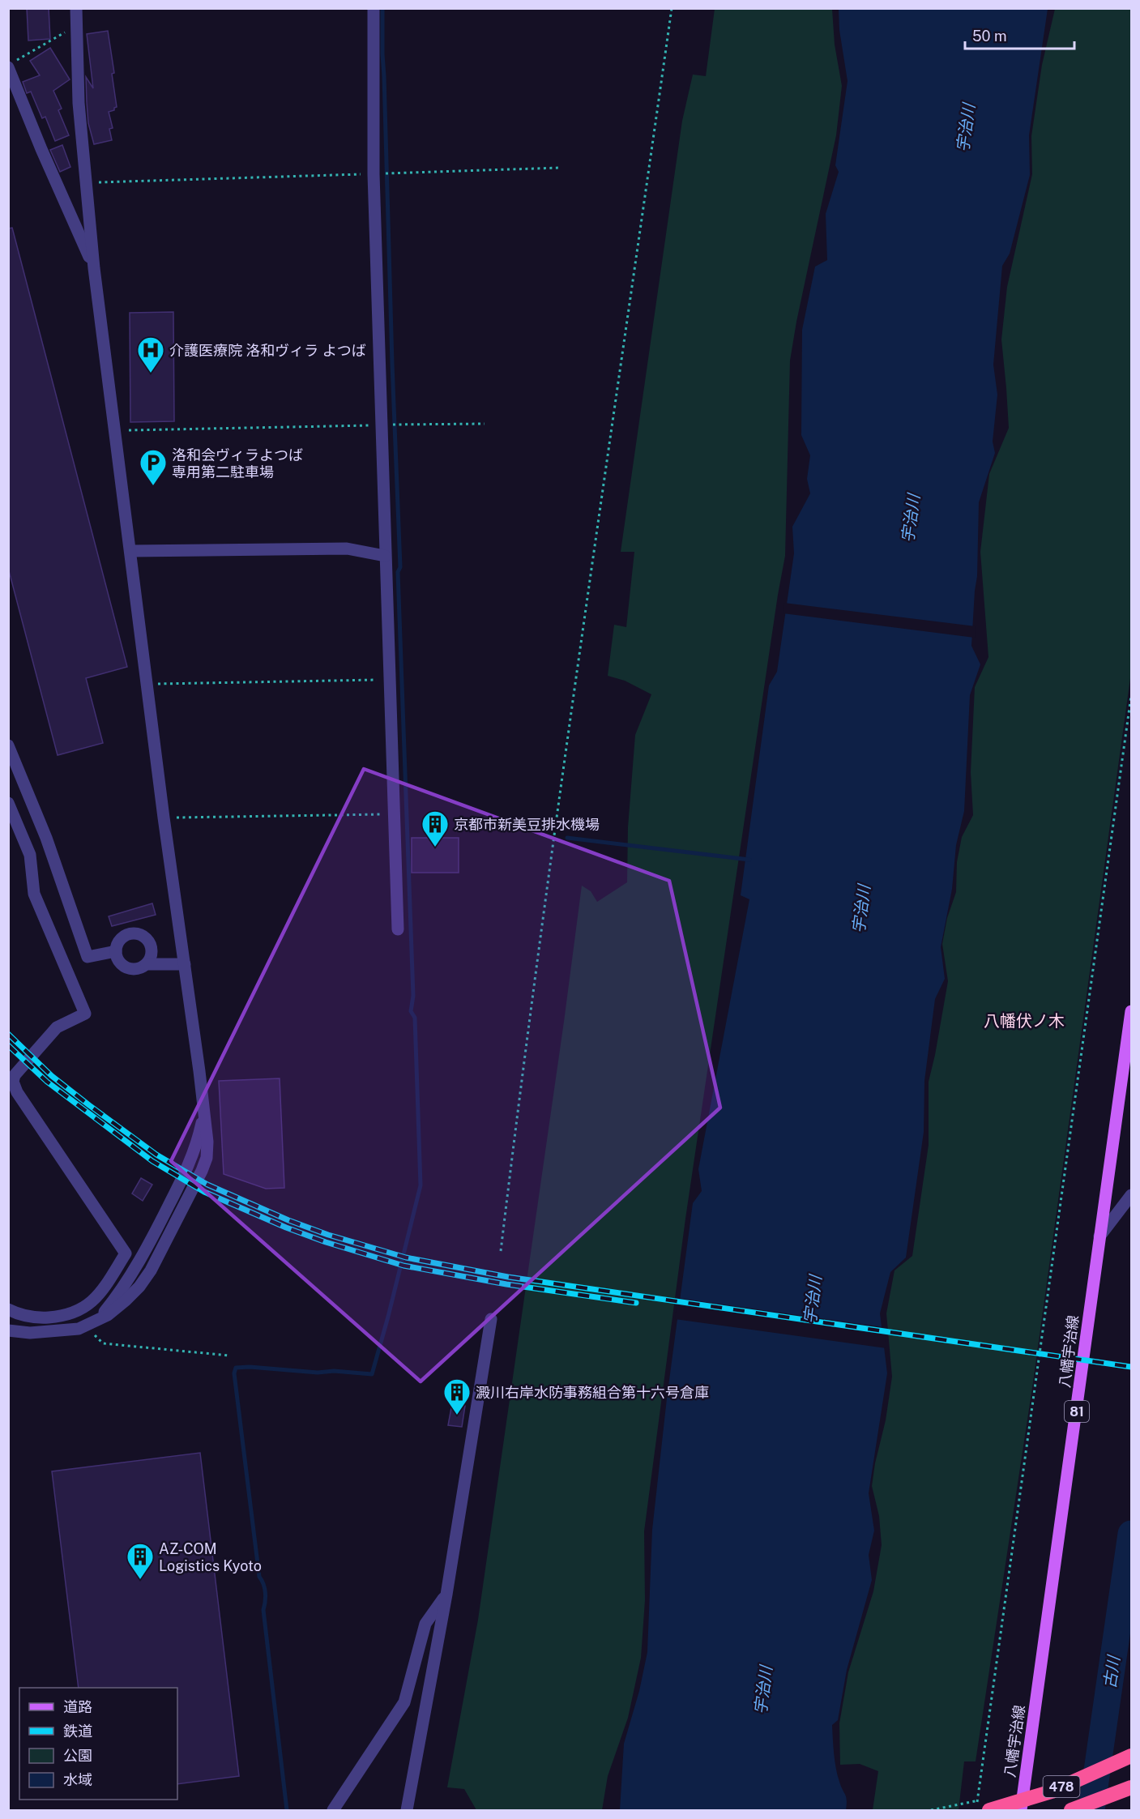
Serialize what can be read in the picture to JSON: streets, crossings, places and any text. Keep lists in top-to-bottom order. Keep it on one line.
{"streets":{"highway":["478"],"main road":["八幡宇治線","81"]},"districts":["八幡伏ノ木"],"water":["宇治川","古川"],"places":{"hospital":["介護医療院 洛和ヴィラ よつば"],"parking":["洛和会ヴィラよつば 専用第二駐車場"],"building":["京都市新美豆排水機場","澱川右岸水防事務組合第十六号倉庫","AZ-COM Logistics Kyoto"]},"legend":["道路","鉄道","公園","水域"],"scale_bar":"50 m"}
